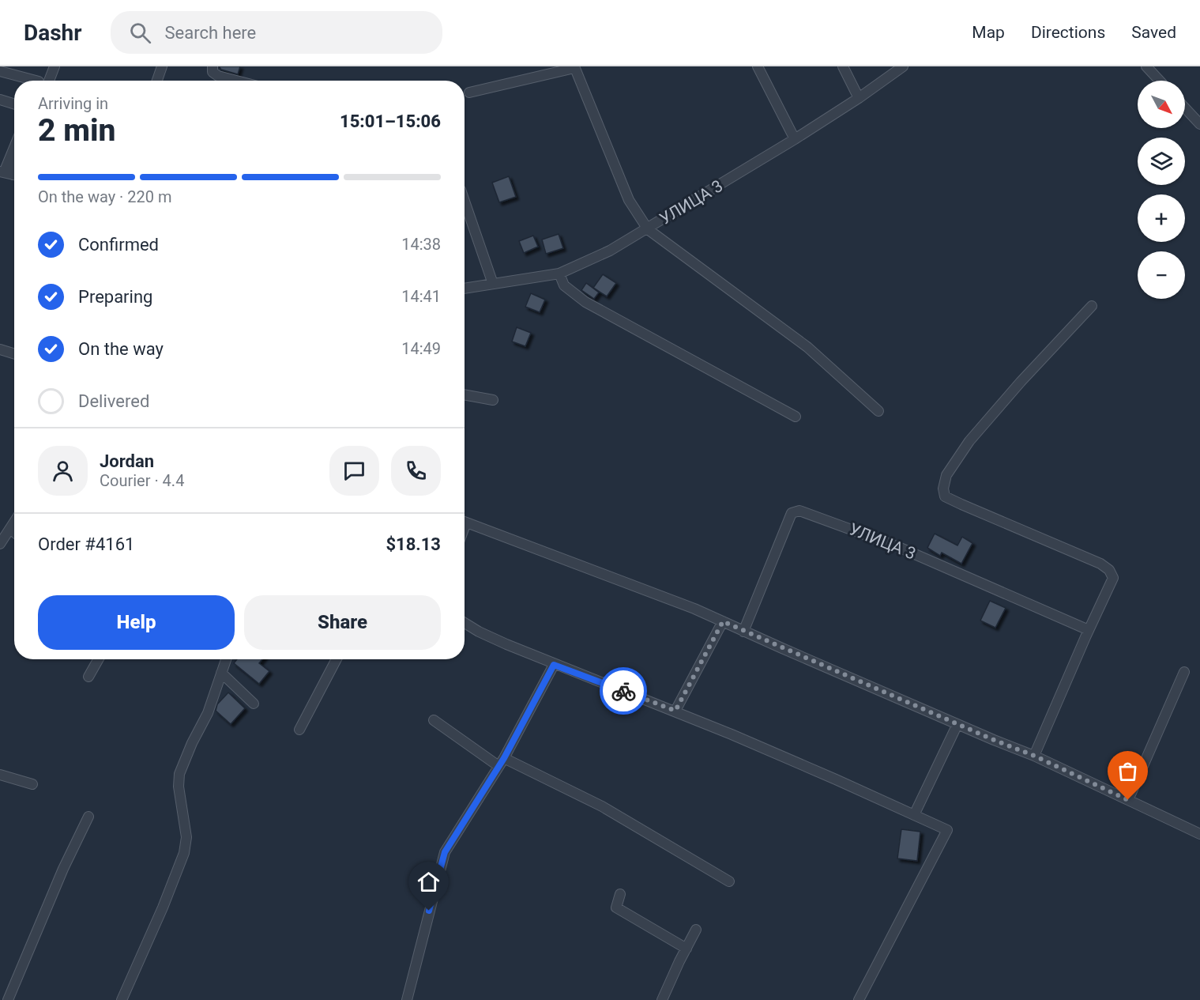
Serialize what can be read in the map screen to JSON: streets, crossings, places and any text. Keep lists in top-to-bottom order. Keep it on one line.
{"streets":{"street":["УЛИЦА 3"]},"north":"bottom right","page":{"header":"Dashr","search":"Search here","nav":["Map","Directions","Saved"],"map_buttons":["+","−"],"heading":["2 min","Arriving in","15:01–15:06"],"panel":["Jordan","Courier · 4.4","Order #4161","$18.13"],"bar":"On the way · 220 m","list":[["Confirmed","14:38"],["Preparing","14:41"],["On the way","14:49"],"Delivered"],"buttons":["Help","Share"]}}
